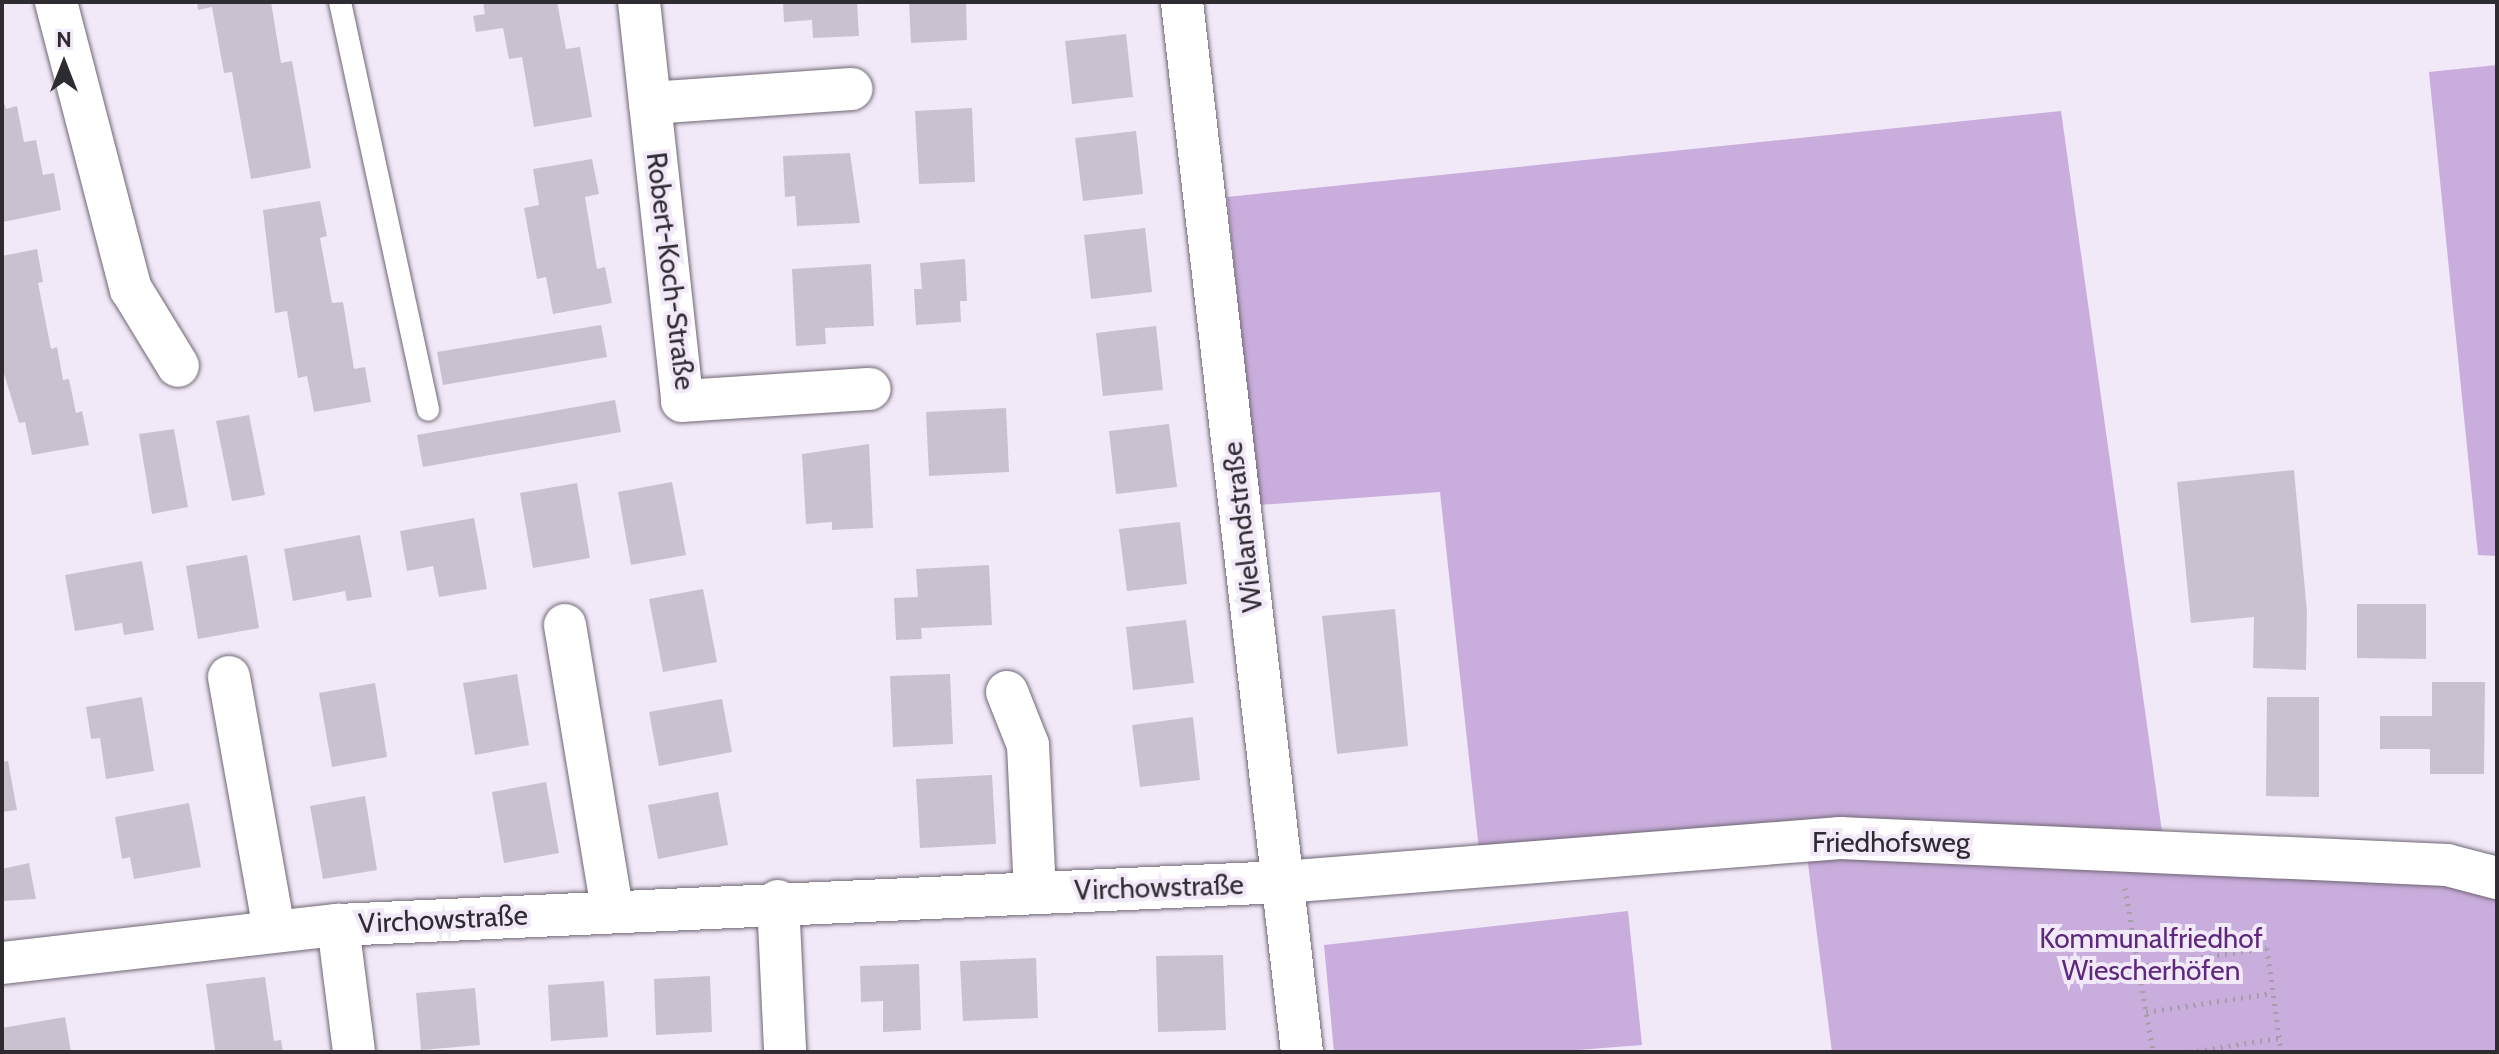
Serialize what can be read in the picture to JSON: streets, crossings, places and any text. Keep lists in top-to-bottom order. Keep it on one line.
{"streets":{"street":["Robert-Koch-Straße","Wielandstraße","Friedhofsweg","Virchowstraße"]},"crossings":[["Wielandstraße","Friedhofsweg"],["Wielandstraße","Virchowstraße"],["Friedhofsweg","Virchowstraße"]],"parks":["Kommunalfriedhof Wiescherhöfen"],"north":"top"}
